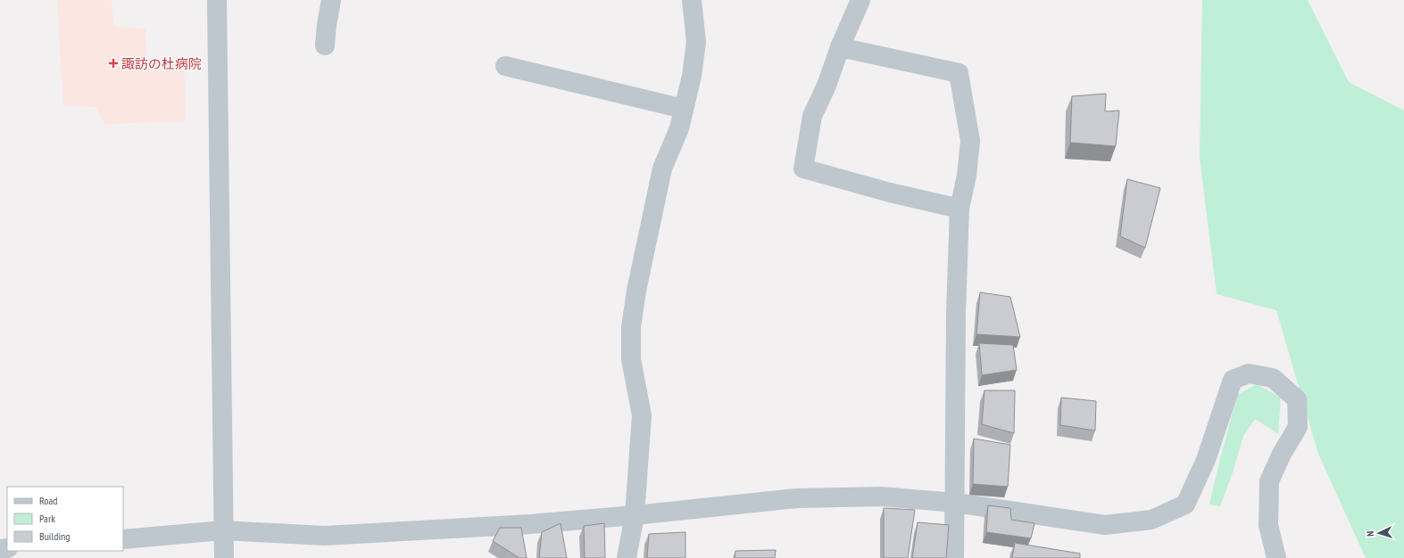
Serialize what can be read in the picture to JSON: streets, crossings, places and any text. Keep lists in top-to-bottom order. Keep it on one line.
{"places":{"health":["諏訪の杜病院"]},"legend":["Road","Park","Building"],"north":"left"}
